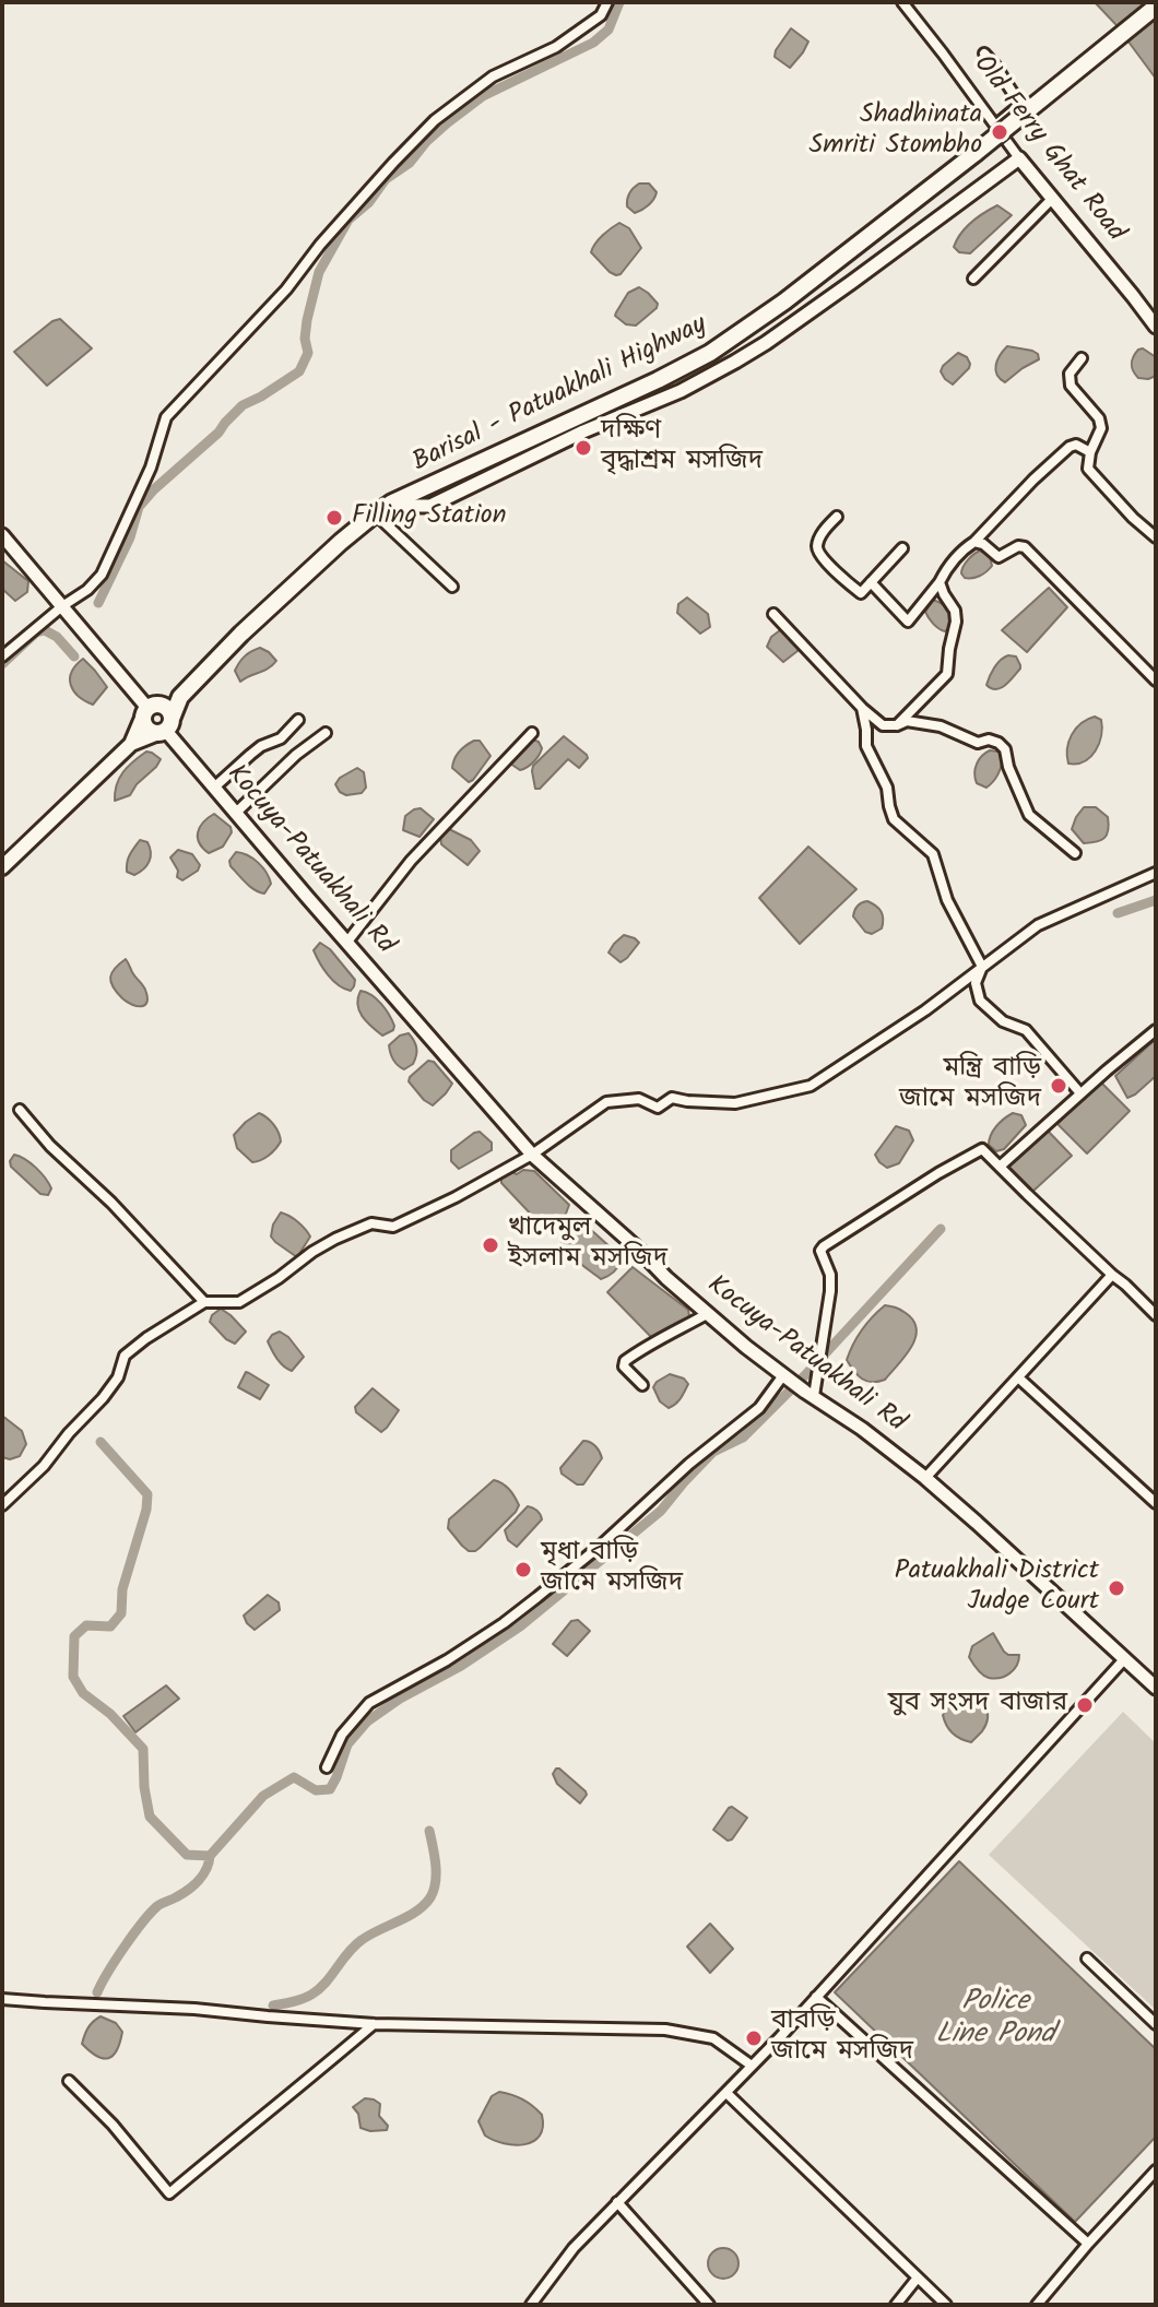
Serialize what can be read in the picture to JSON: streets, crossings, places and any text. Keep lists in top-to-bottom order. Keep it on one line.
{"streets":{"highway":["Barisal - Patuakhali Highway"],"main road":["Old Ferry Ghat Road","Kocuya-Patuakhali Rd"]},"crossings":[["Barisal - Patuakhali Highway","Kocuya-Patuakhali Rd"]],"water":["Police Line Pond"],"places":["Shadhinata Smriti Stombho","দক্ষিণ বৃদ্ধাশ্রম মসজিদ","Filling Station","মন্ত্রি বাড়ি জামে মসজিদ","খাদেমুল ইসলাম মসজিদ","মৃধা বাড়ি জামে মসজিদ","Patuakhali District Judge Court","যুব সংসদ বাজার","বাবড়ি জামে মসজিদ"]}
